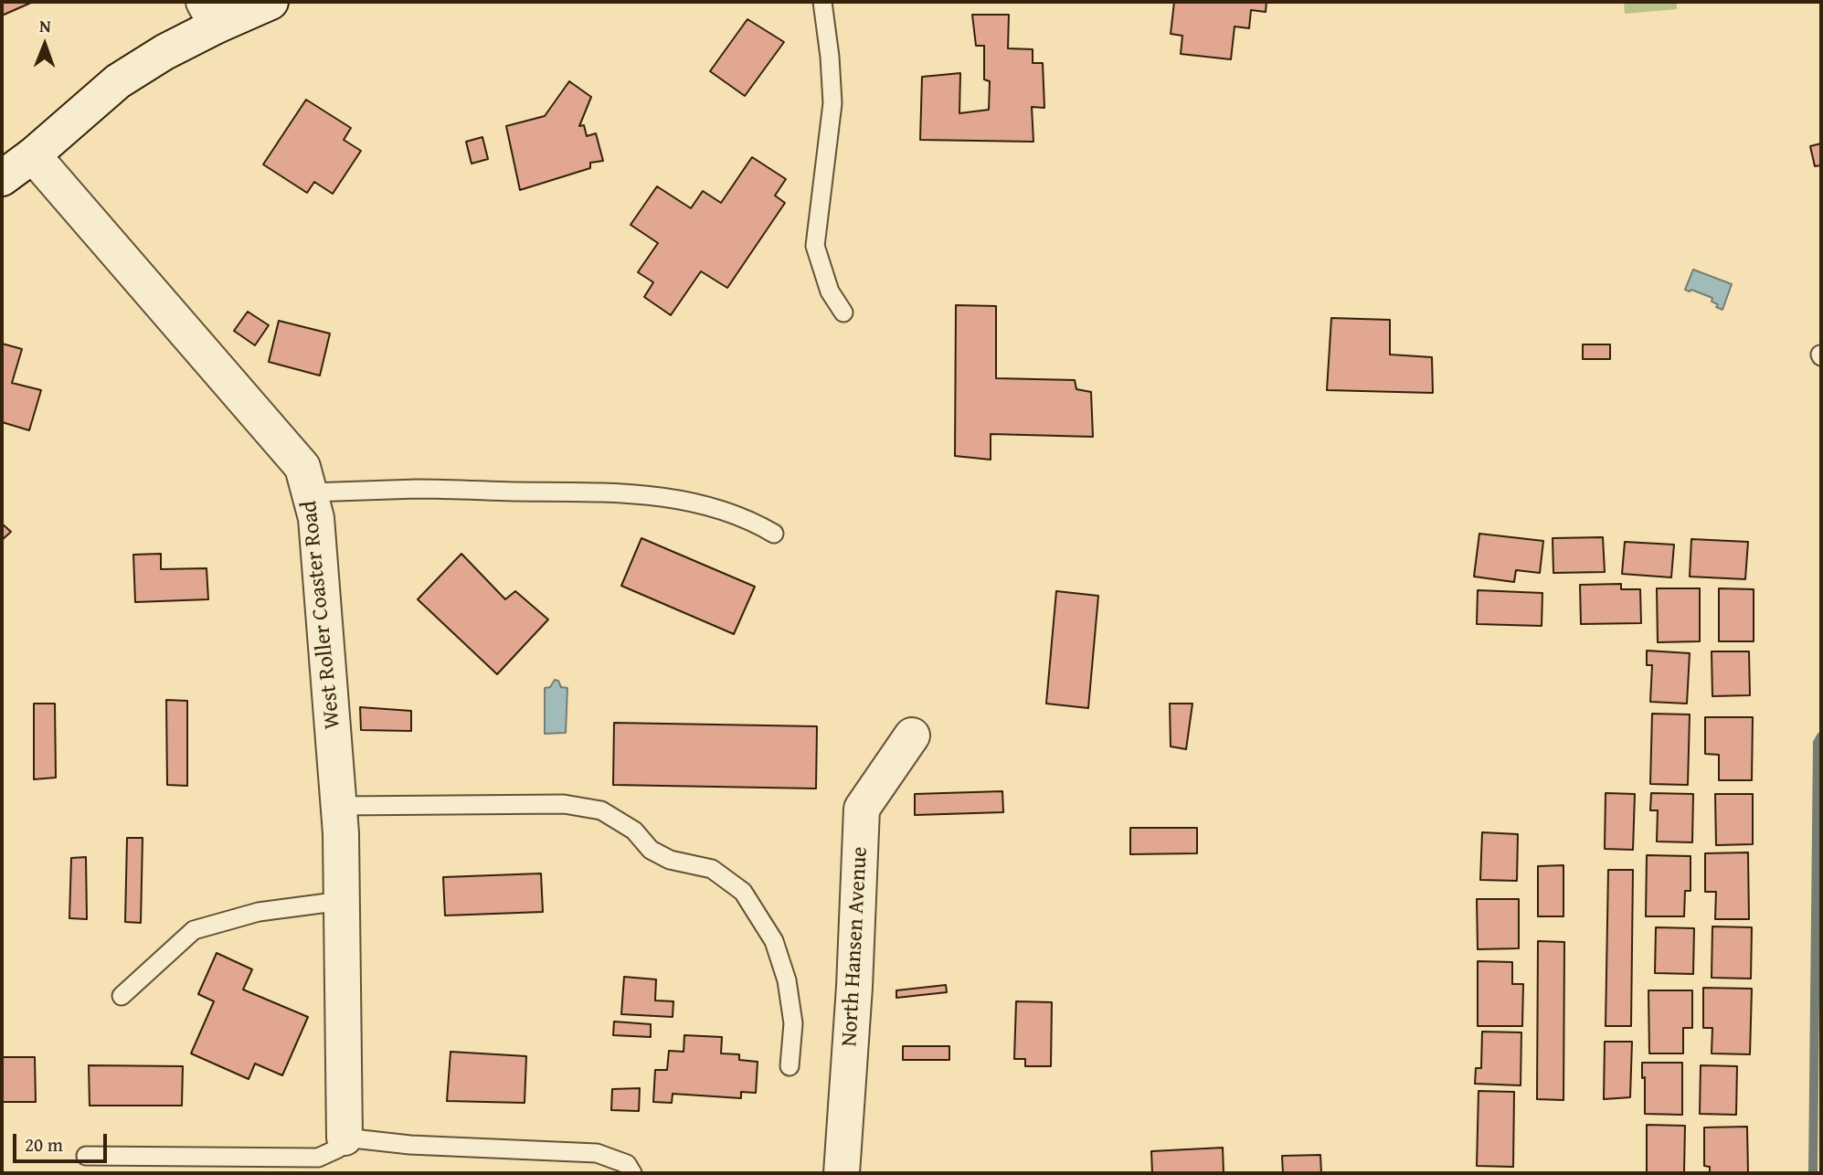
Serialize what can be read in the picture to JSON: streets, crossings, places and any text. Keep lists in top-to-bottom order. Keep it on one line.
{"streets":{"street":["West Roller Coaster Road","North Hansen Avenue"]},"scale_bar":"20 m","north":"top"}
